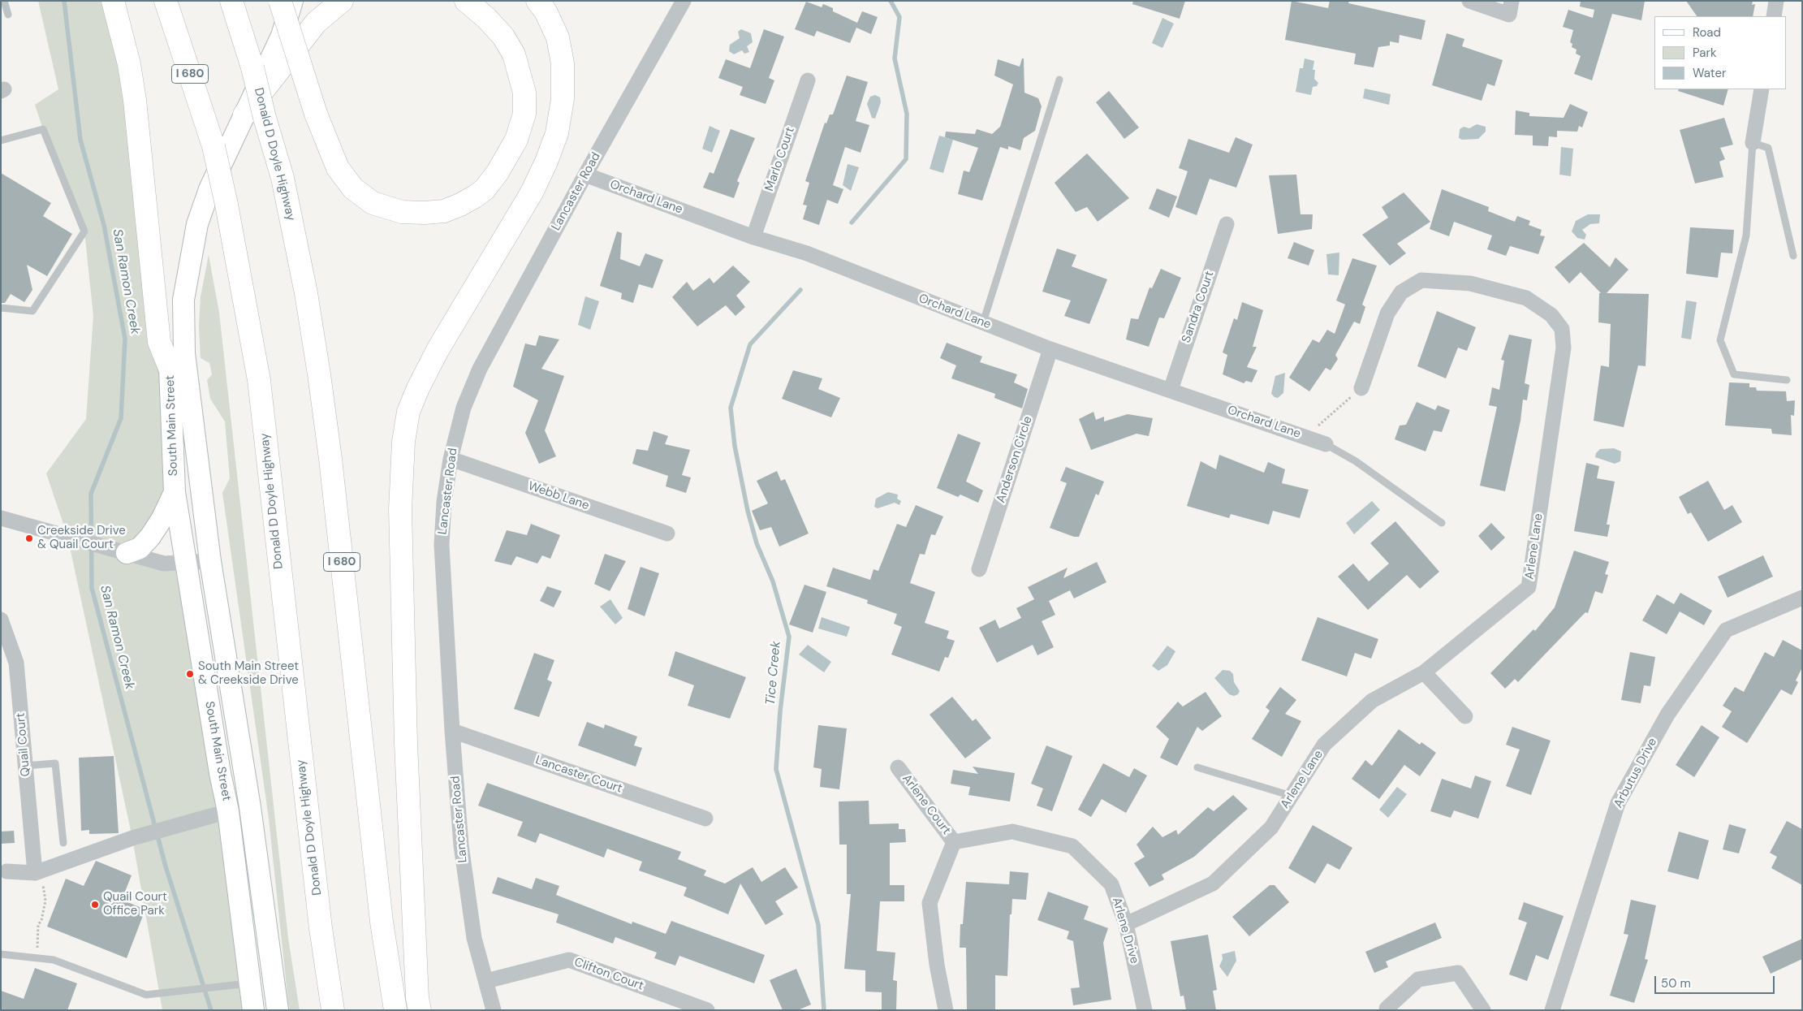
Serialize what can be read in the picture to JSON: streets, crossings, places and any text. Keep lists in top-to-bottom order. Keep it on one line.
{"streets":{"highway":["I 680","Donald D Doyle Highway"],"main road":["South Main Street"],"street":["Marlo Court","Lancaster Road","Orchard Lane","Sandra Court","Anderson Circle","Webb Lane","Arlene Lane","Quail Court","Arbutus Drive","Lancaster Court","Arlene Court","Arlene Drive","Clifton Court"]},"crossings":[["Donald D Doyle Highway","South Main Street"],["Marlo Court","Orchard Lane"],["Lancaster Road","Orchard Lane"],["Lancaster Road","Webb Lane"],["Lancaster Road","Lancaster Court"],["Lancaster Road","Clifton Court"],["Orchard Lane","Sandra Court"],["Orchard Lane","Anderson Circle"],["Arlene Lane","Arlene Drive"],["Arlene Court","Arlene Drive"]],"water":["San Ramon Creek","Tice Creek"],"places":["Creekside Drive & Quail Court","South Main Street & Creekside Drive","Quail Court Office Park"],"legend":["Road","Park","Water"],"scale_bar":"50 m"}
